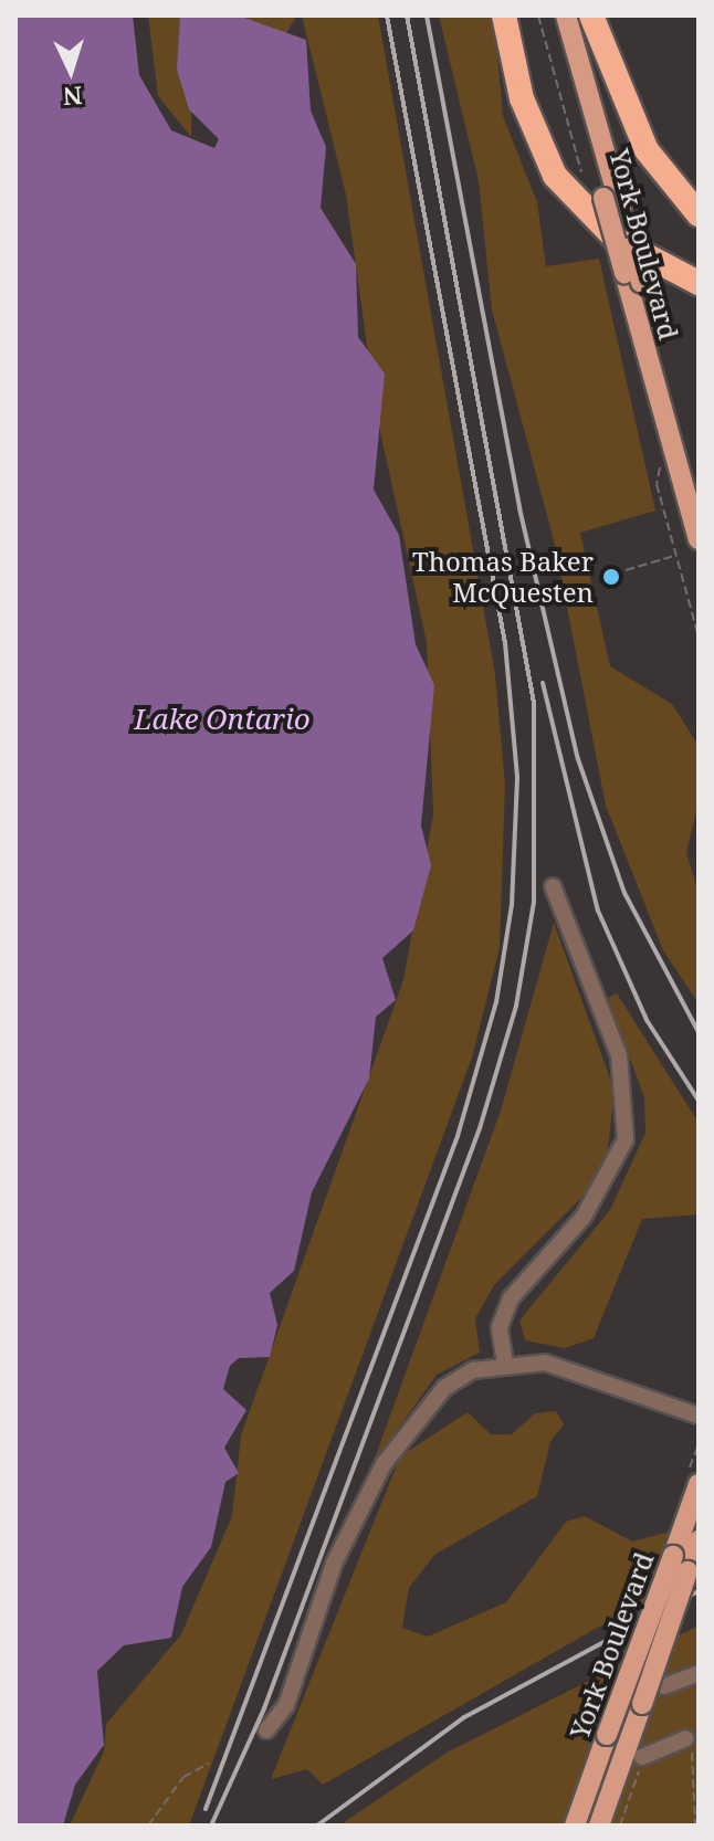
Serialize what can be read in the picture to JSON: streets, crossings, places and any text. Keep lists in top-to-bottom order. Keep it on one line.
{"streets":{"main road":["York Boulevard"]},"water":["Lake Ontario"],"places":["Thomas Baker McQuesten"],"north":"bottom"}
